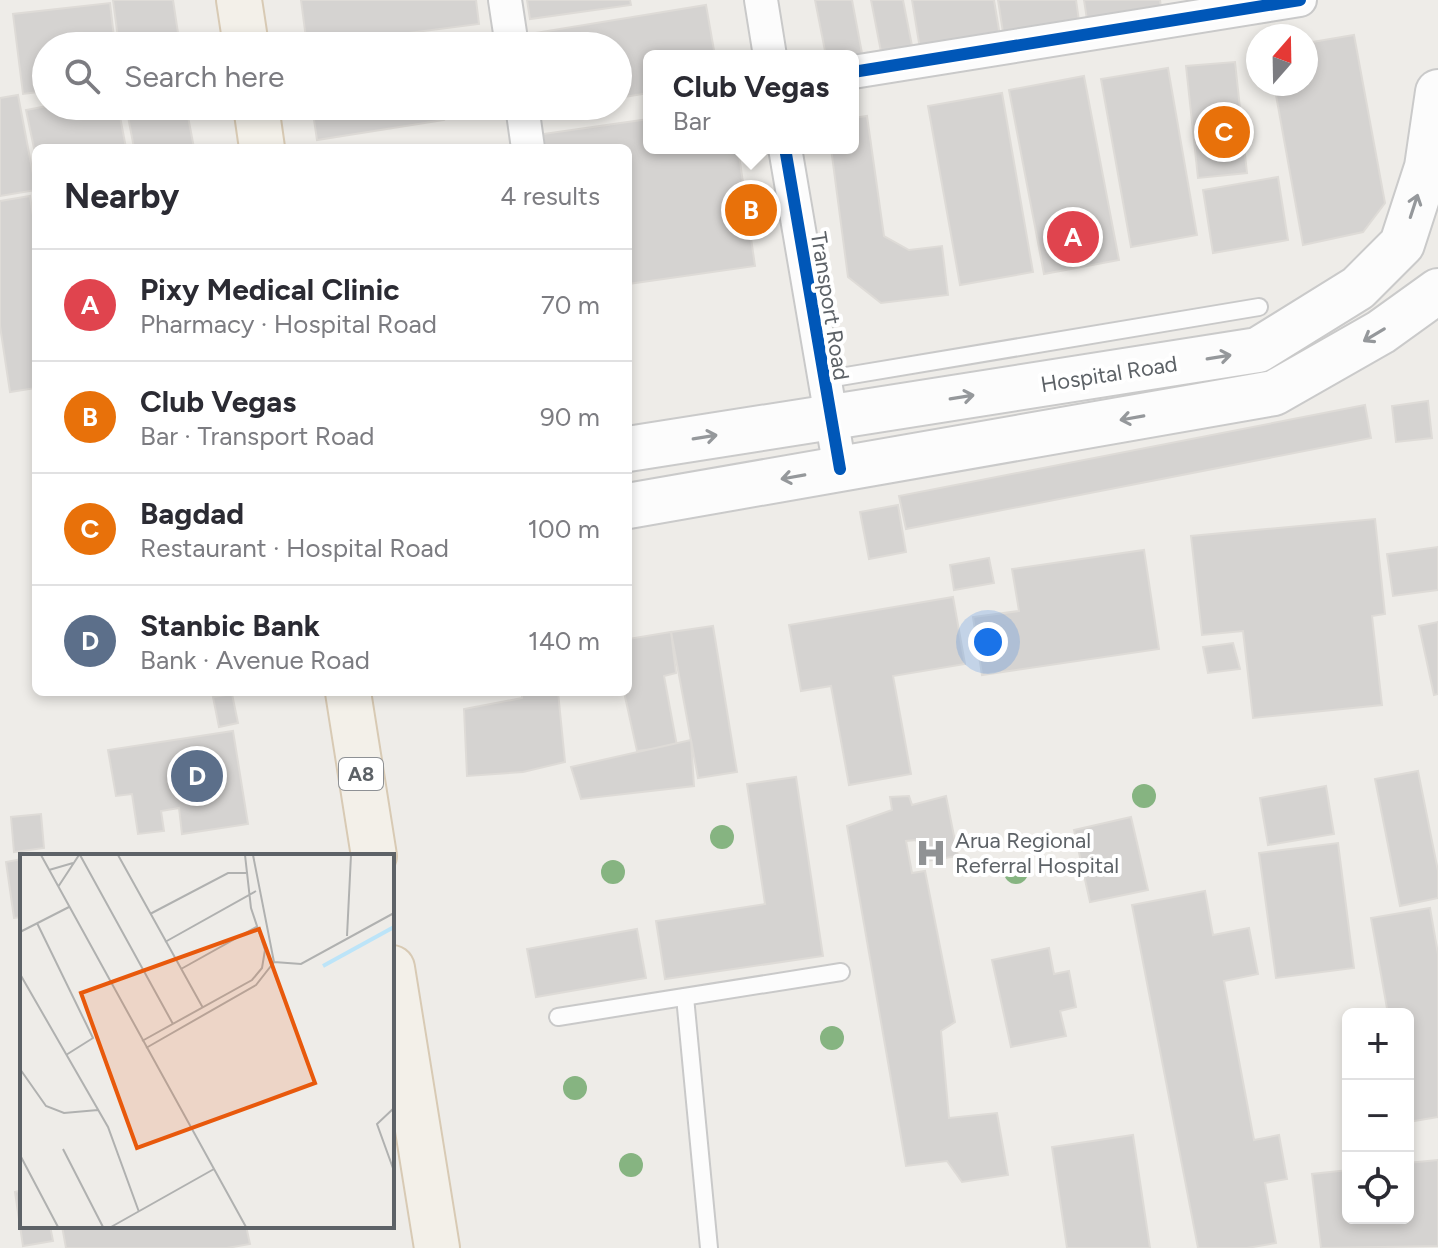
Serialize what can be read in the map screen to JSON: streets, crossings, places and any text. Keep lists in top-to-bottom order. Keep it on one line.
{"streets":{"main road":["Hospital Road","A8"],"street":["Transport Road"]},"crossings":[["Transport Road","Hospital Road"]],"places":{"hospital":["Arua Regional Referral Hospital"]},"north":"top","page":{"search":"Search here","popup":["Club Vegas","Bar"],"pins":["C","B","A","D"],"heading":["Nearby","4 results"],"list":[{"mark":"A","name":"Pixy Medical Clinic","note":"Pharmacy · Hospital Road","value":"70 m"},{"mark":"B","name":"Club Vegas","note":"Bar · Transport Road","value":"90 m"},{"mark":"C","name":"Bagdad","note":"Restaurant · Hospital Road","value":"100 m"},{"mark":"D","name":"Stanbic Bank","note":"Bank · Avenue Road","value":"140 m"}],"map_buttons":["+","−"]}}
